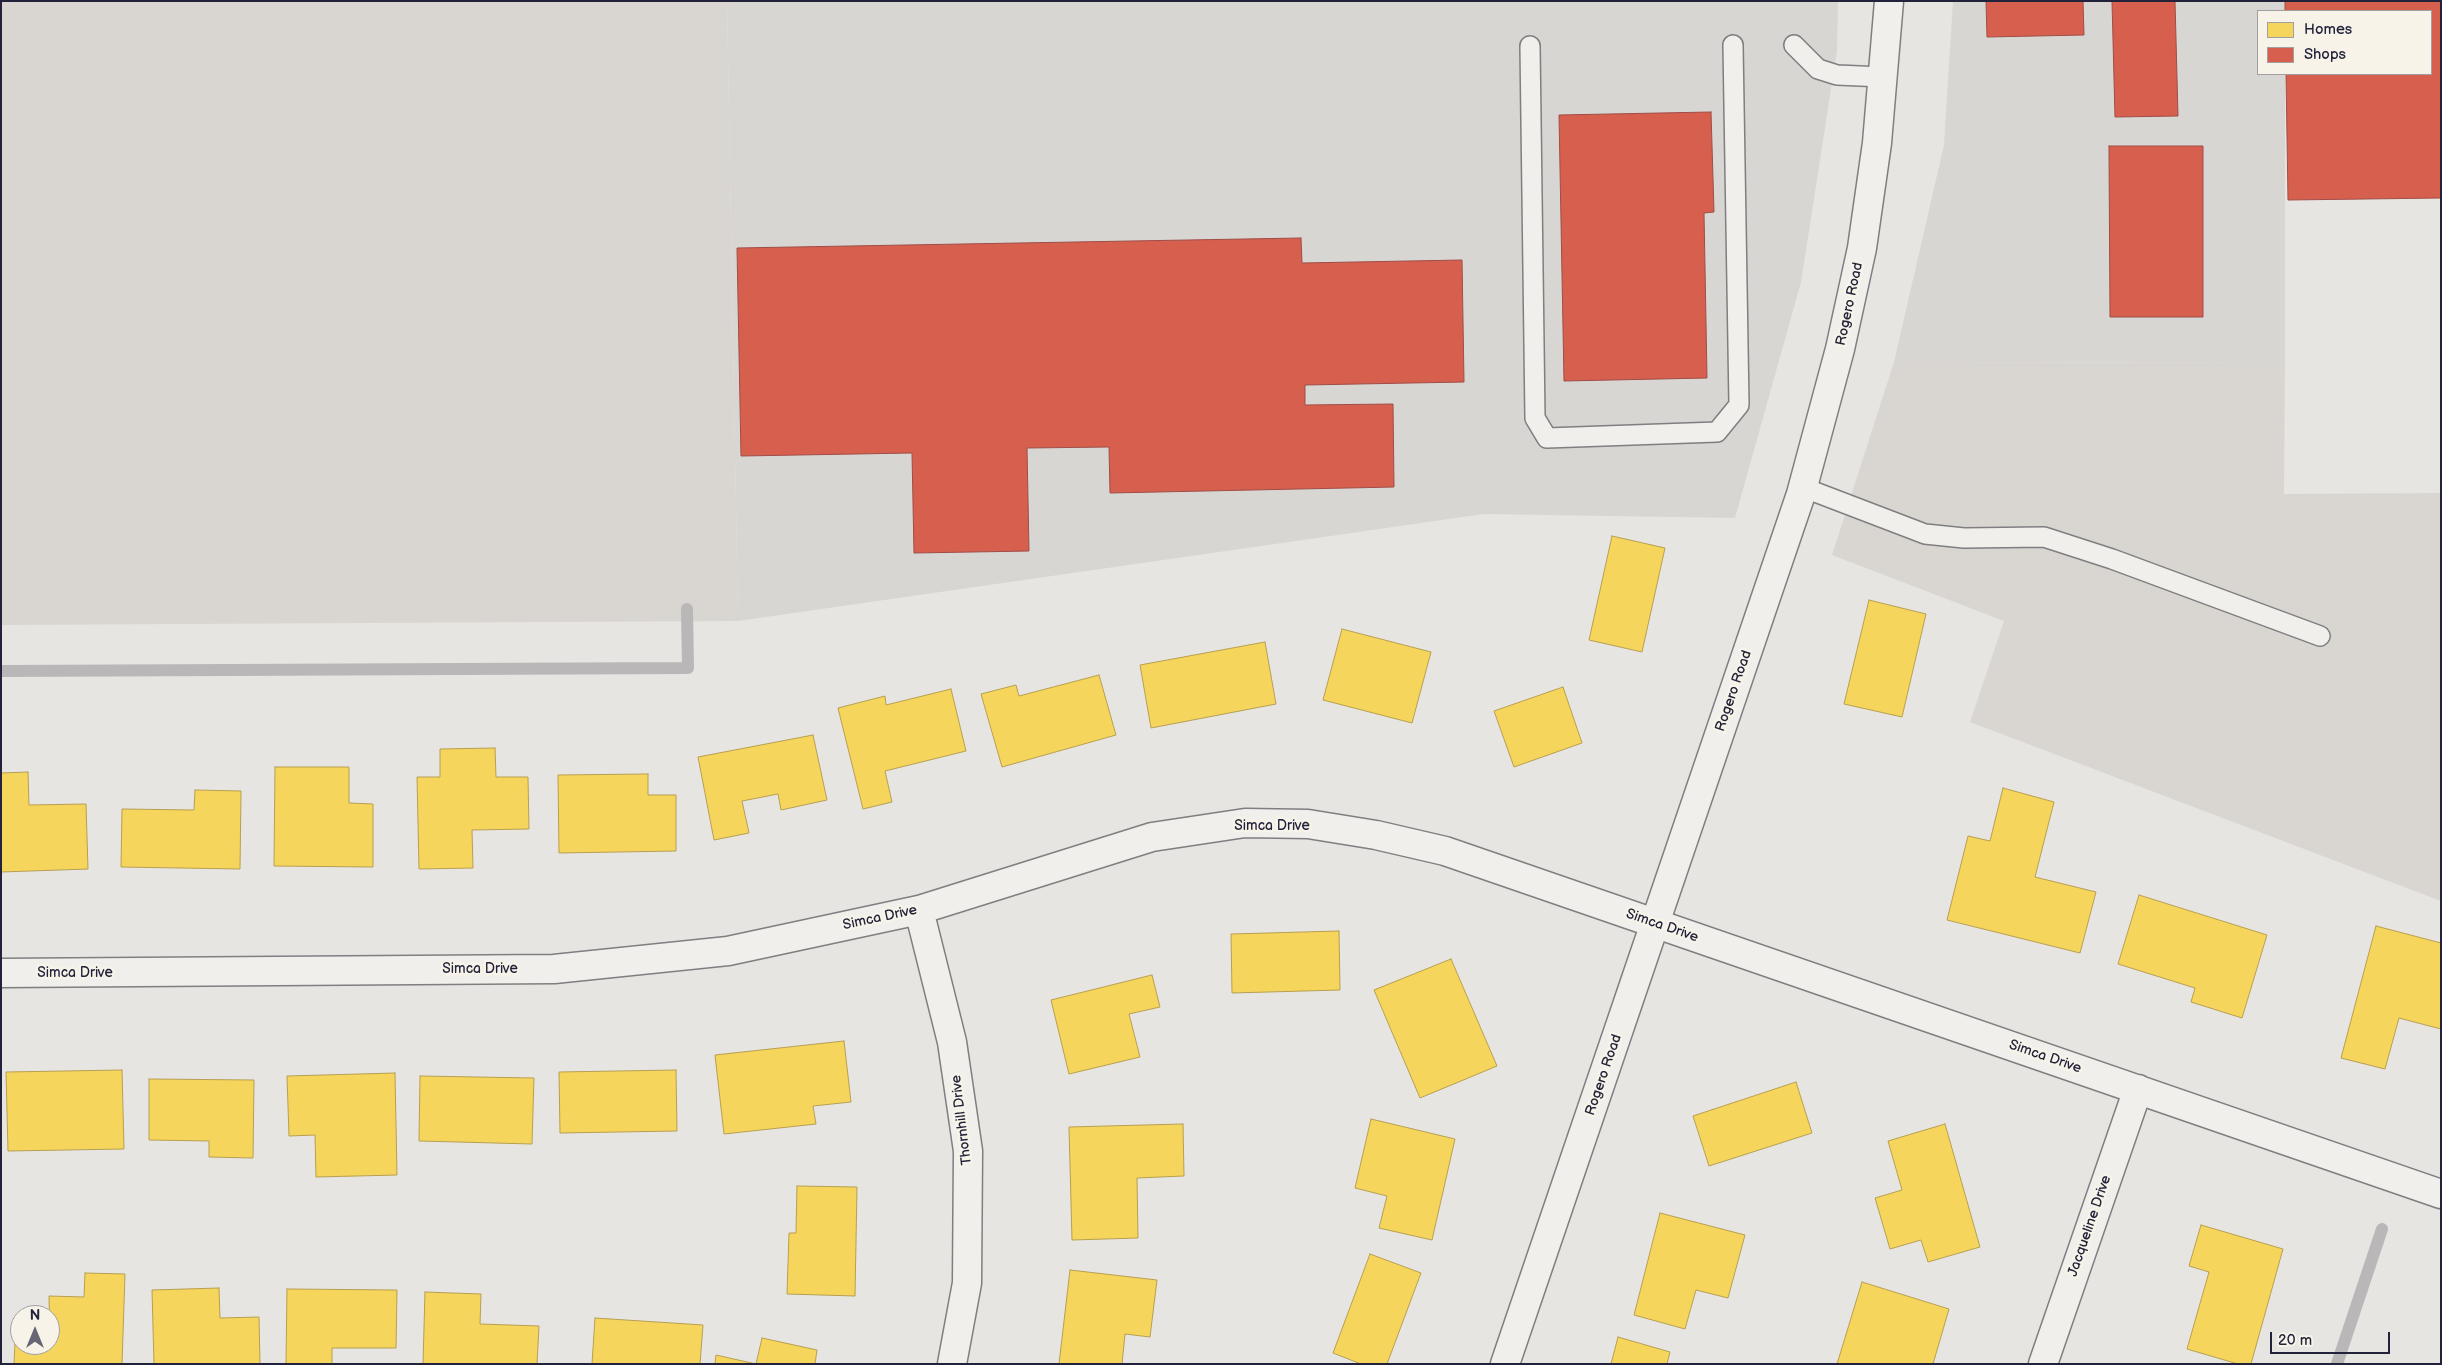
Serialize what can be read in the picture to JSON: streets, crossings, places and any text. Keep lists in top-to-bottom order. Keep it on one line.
{"streets":{"street":["Rogero Road","Simca Drive","Thornhill Drive","Jacqueline Drive"]},"crossings":[["Rogero Road","Simca Drive"],["Simca Drive","Thornhill Drive"],["Simca Drive","Jacqueline Drive"]],"legend":["Homes","Shops"],"scale_bar":"20 m","north":"top"}
